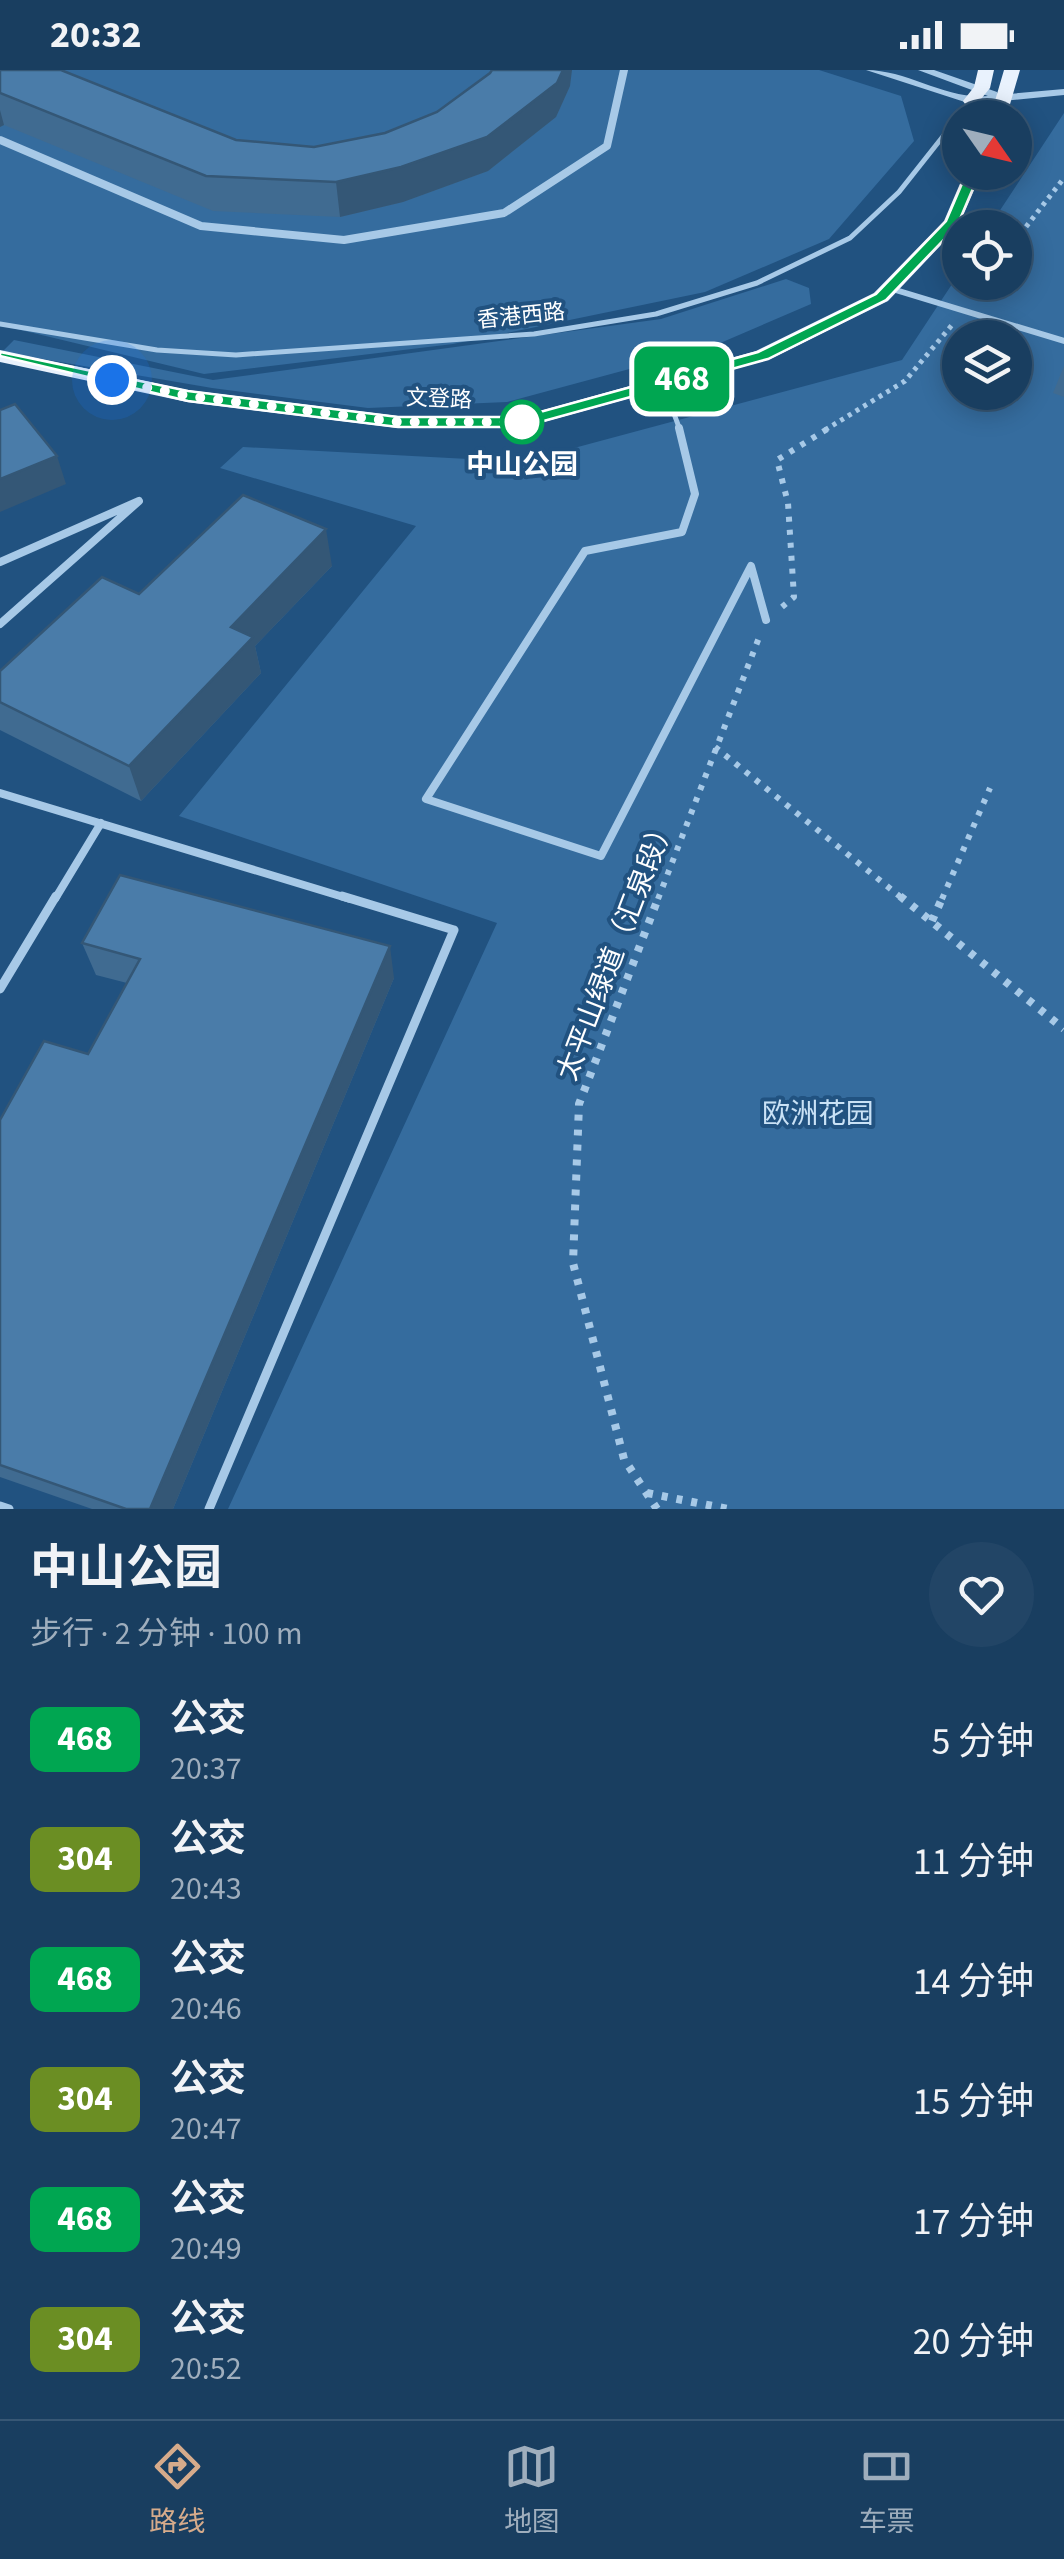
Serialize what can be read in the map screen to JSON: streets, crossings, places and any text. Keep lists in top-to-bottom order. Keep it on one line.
{"streets":{"main road":["文登路"],"lane":["香港西路"],"path":["太平山绿道（汇泉段）"]},"parks":["欧洲花园"],"places":["中山公园"],"lines":["bus line 468"],"north":"bottom right","page":{"status":"20:32","on_map":"468","heading":["中山公园","步行 · 2 分钟 · 100 m"],"list":[{"mark":"468","name":"公交","note":"20:37","value":"5 分钟"},{"mark":"304","name":"公交","note":"20:43","value":"11 分钟"},{"mark":"468","name":"公交","note":"20:46","value":"14 分钟"},{"mark":"304","name":"公交","note":"20:47","value":"15 分钟"},{"mark":"468","name":"公交","note":"20:49","value":"17 分钟"},{"mark":"304","name":"公交","note":"20:52","value":"20 分钟"}],"tabs":["路线","地图","车票"]}}
